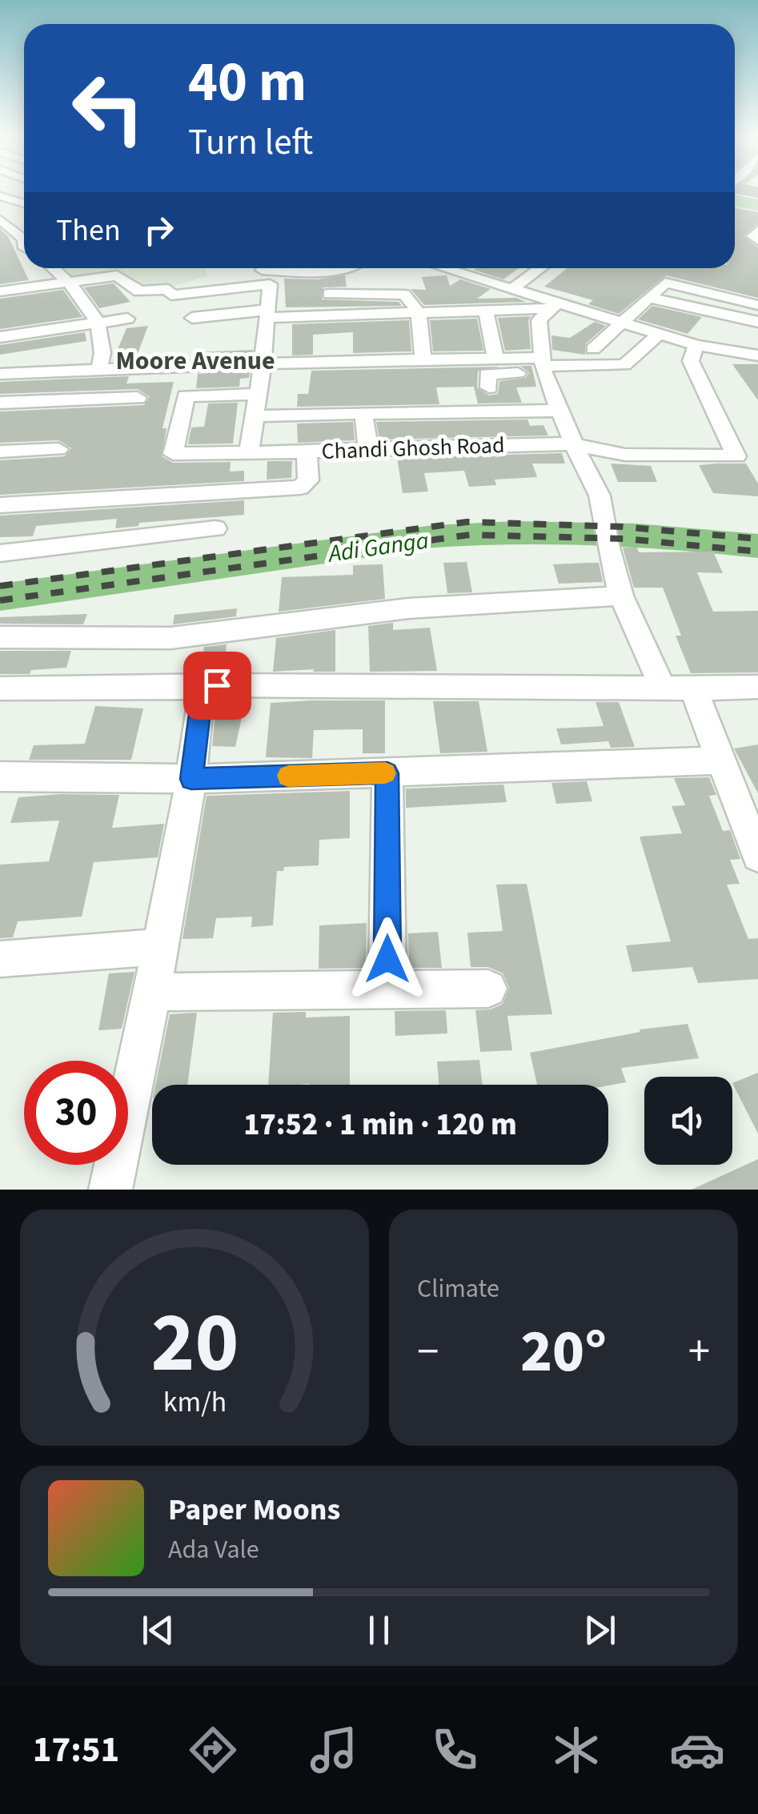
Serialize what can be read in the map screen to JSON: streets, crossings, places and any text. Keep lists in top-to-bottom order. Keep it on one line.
{"streets":{"street":["Chandi Ghosh Road"]},"districts":["Moore Avenue"],"water":["Adi Ganga"],"page":{"turn":["40 m","Turn left"],"then":"Then","limit":"30","trip":"17:52 · 1 min · 120 m","tile":"Climate","heat":["−","20°","+"],"song":["Paper Moons","Ada Vale"],"tabs":"17:51","gauge":["20","km/h"]}}
